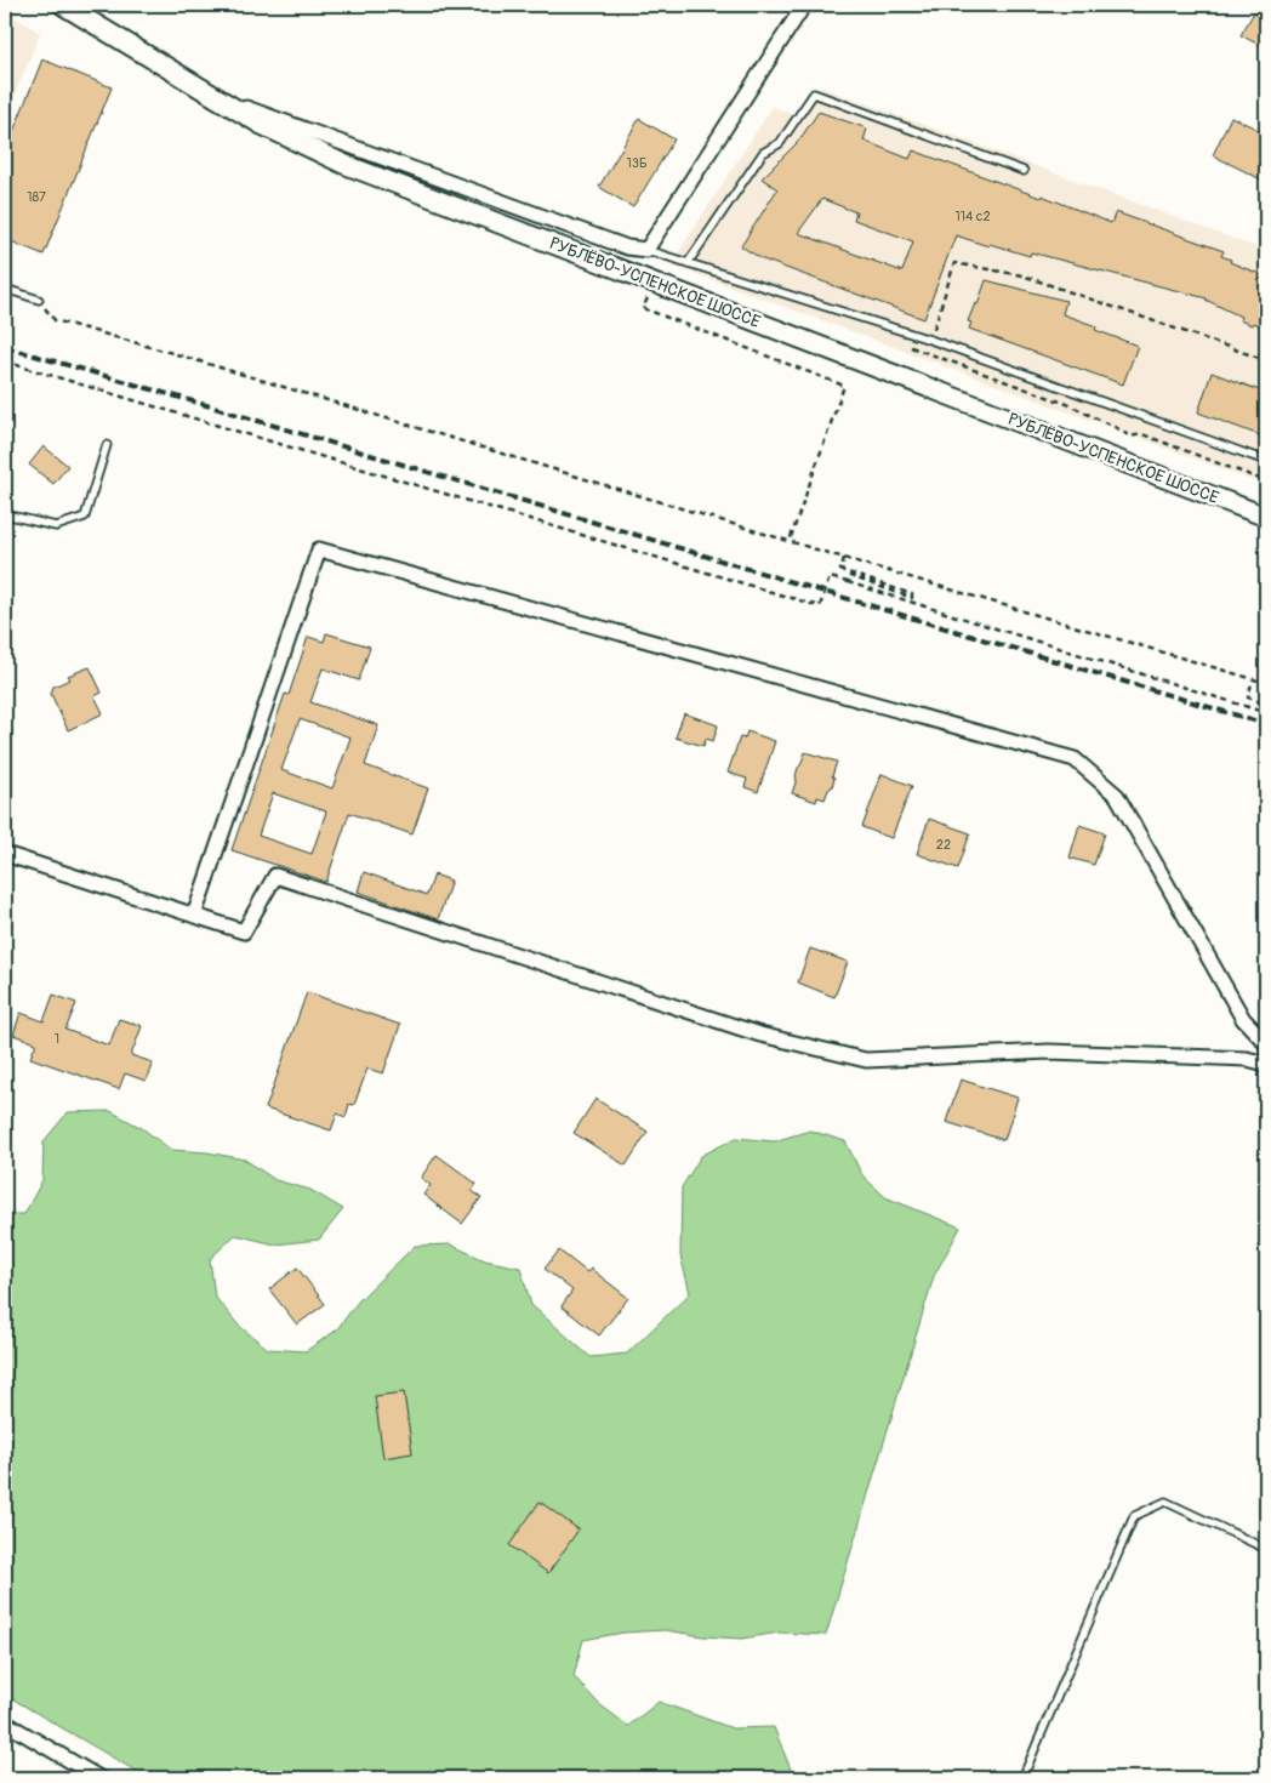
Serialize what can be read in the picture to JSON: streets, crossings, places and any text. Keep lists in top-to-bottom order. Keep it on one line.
{"streets":{"main road":["РУБЛЁВО-УСПЕНСКОЕ ШОССЕ"]},"house_numbers":["13Б","187","114 с2","22","1"]}
